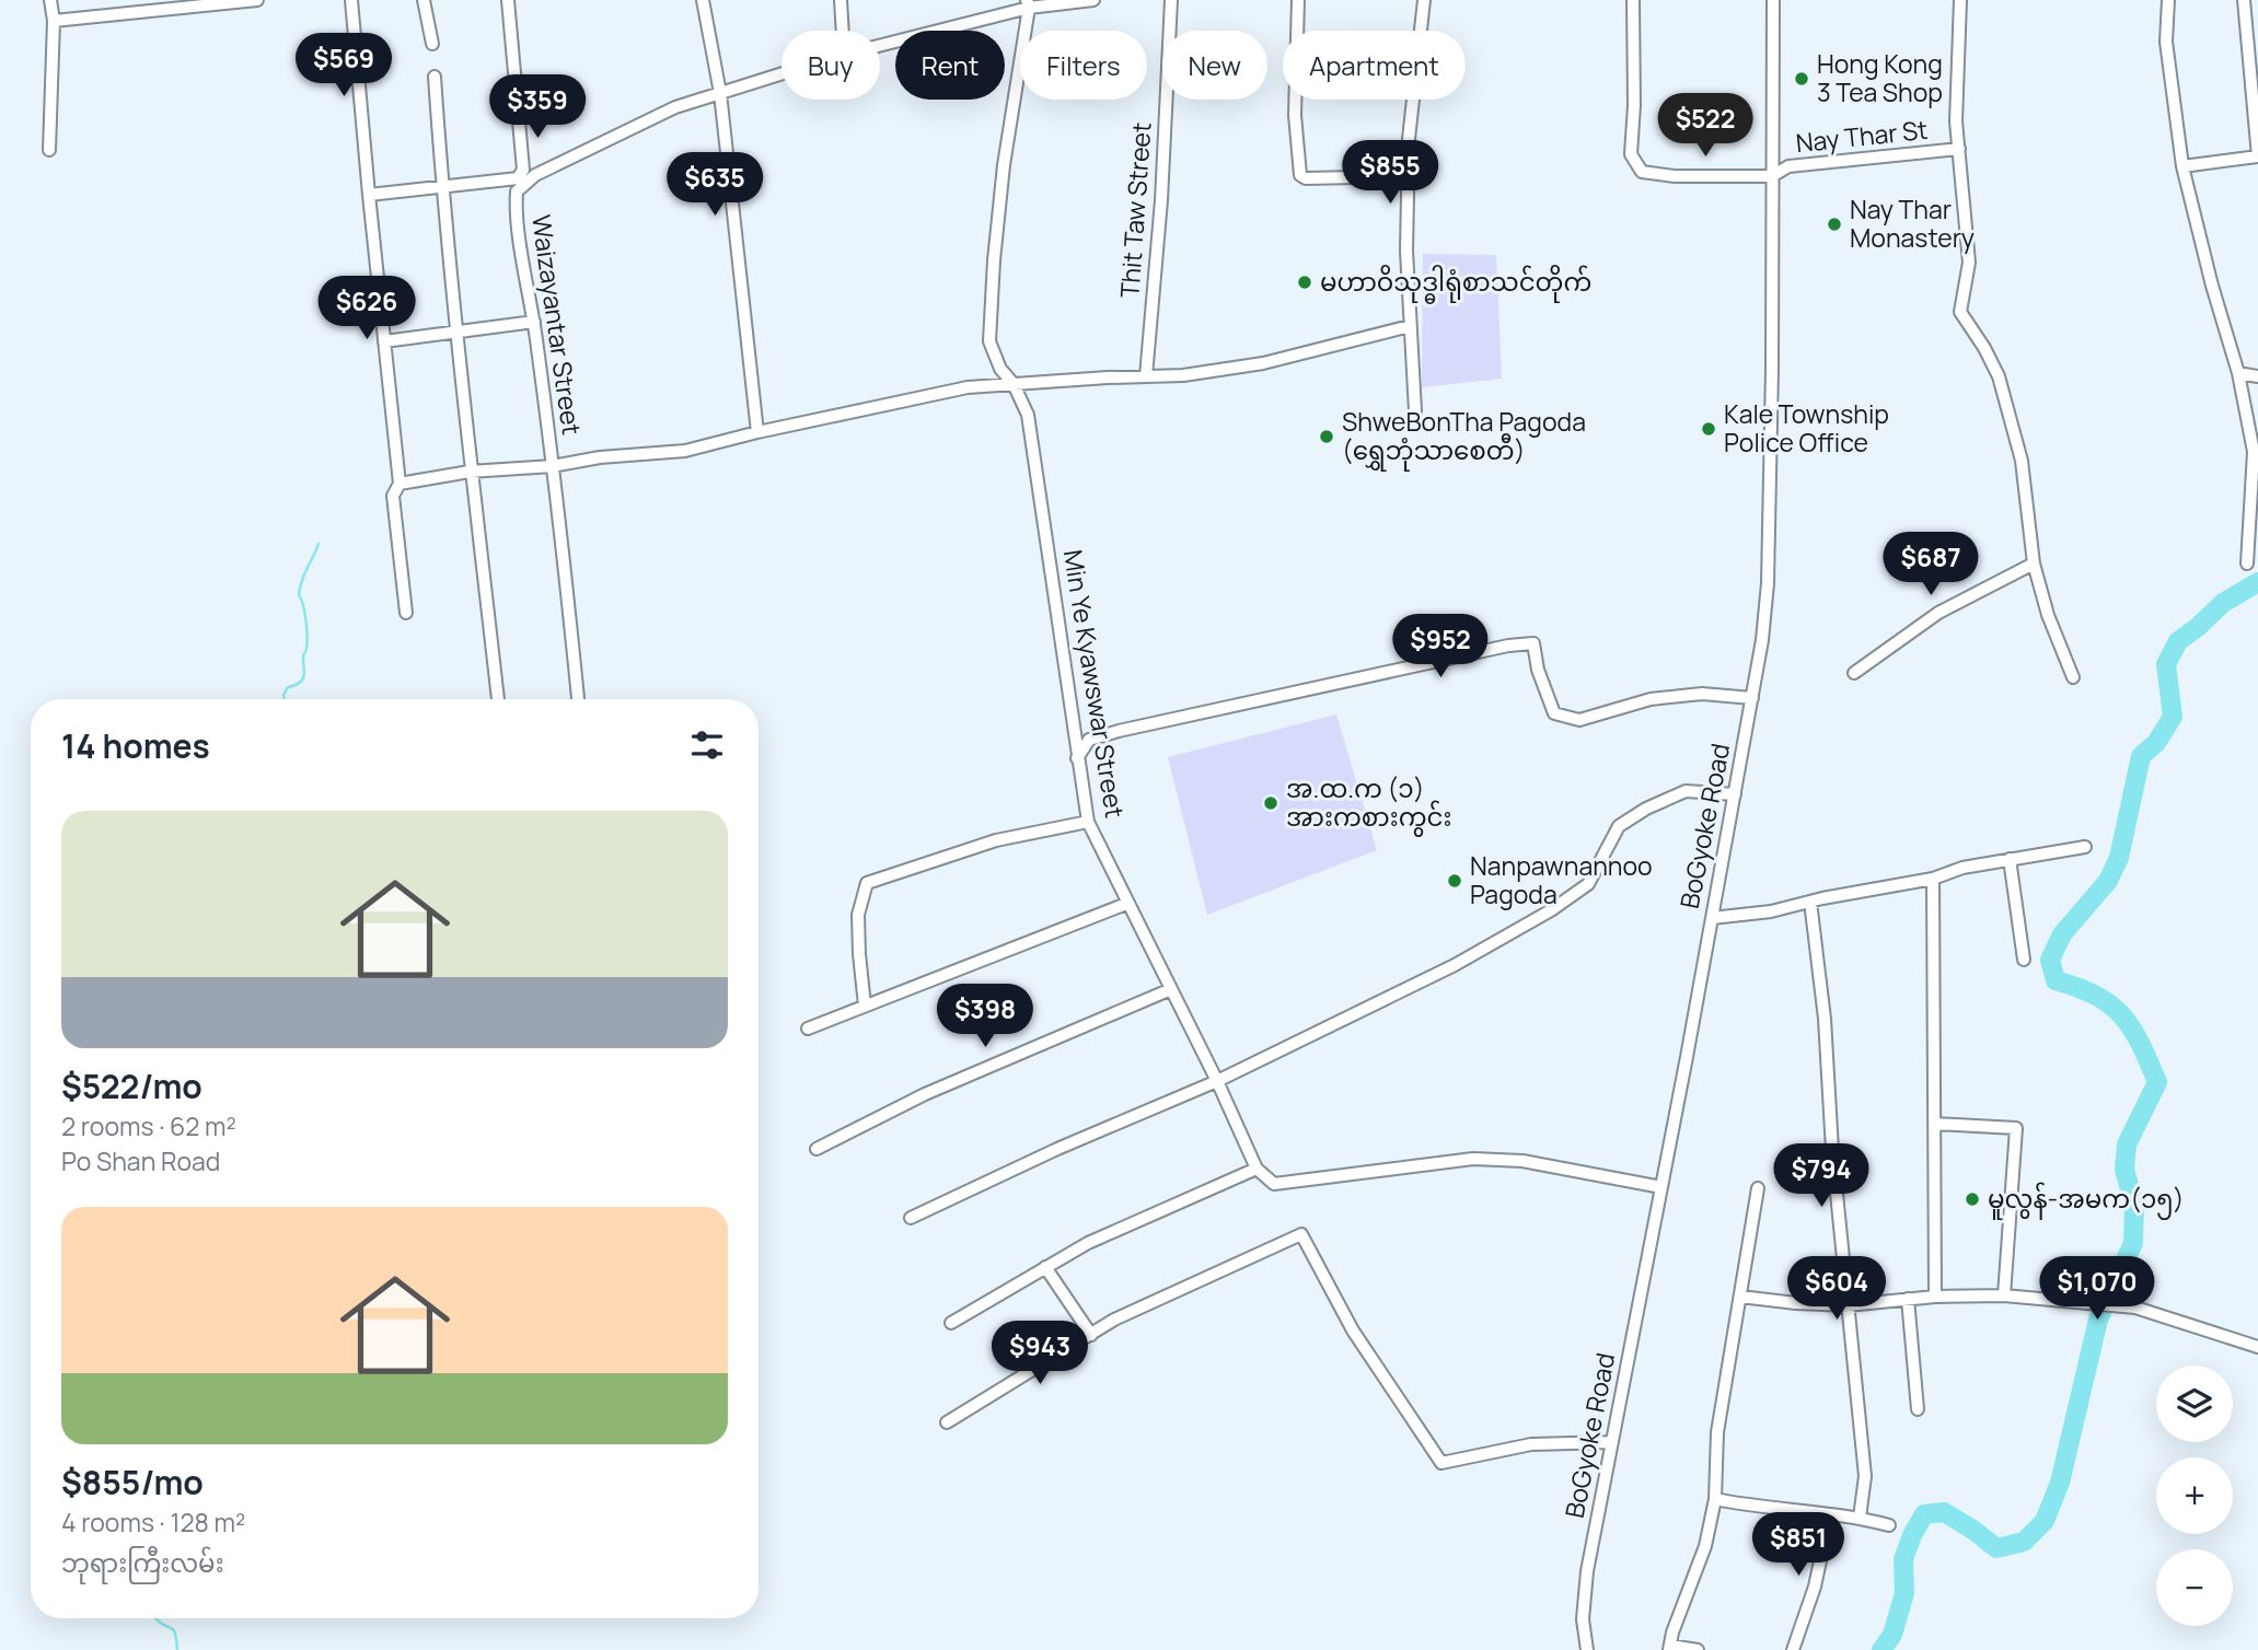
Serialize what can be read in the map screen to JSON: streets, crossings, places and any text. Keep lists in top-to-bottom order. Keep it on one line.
{"streets":{"street":["Nay Thar St","Thit Taw Street","Waizayantar Street","Min Ye Kyawswar Street","BoGyoke Road"]},"crossings":[["Nay Thar St","BoGyoke Road"],["Waizayantar Street","Min Ye Kyawswar Street"]],"places":["Hong Kong 3 Tea Shop","Nay Thar Monastery","မဟာဝိသုဒ္ဓါရုံစာသင်တိုက်","Kale Township Police Office","ShweBonTha Pagoda (ရွှေဘုံသာစေတီ)","အ.ထ.က (၁) အားကစားကွင်း","Nanpawnannoo Pagoda","မူလွန်-အမက(၁၅)"],"page":{"chip":["Buy","Rent","Filters","New","Apartment"],"price":["$569","$359","$522","$855","$635","$626","$687","$952","$398","$794","$604","$1,070","$943","$851"],"heading":"14 homes","list":[{"name":"$522/mo","note":"2 rooms · 62 m² · Po Shan Road"},{"name":"$855/mo","note":"4 rooms · 128 m² · ဘုရားကြီးလမ်း"}],"map_buttons":["+","−"]}}
